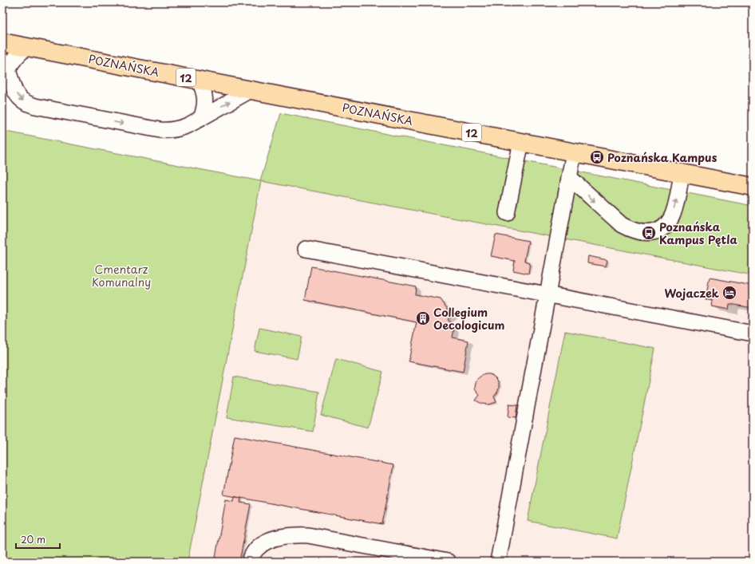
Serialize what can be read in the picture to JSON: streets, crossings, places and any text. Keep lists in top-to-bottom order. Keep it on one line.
{"streets":{"main road":["POZNAŃSKA","12"]},"parks":["Cmentarz Komunalny"],"places":{"bus stop":["Poznańska Kampus","Poznańska Kampus Pętla"],"hotel":["Wojaczek"],"building":["Collegium Oecologicum"]},"scale_bar":"20 m"}
